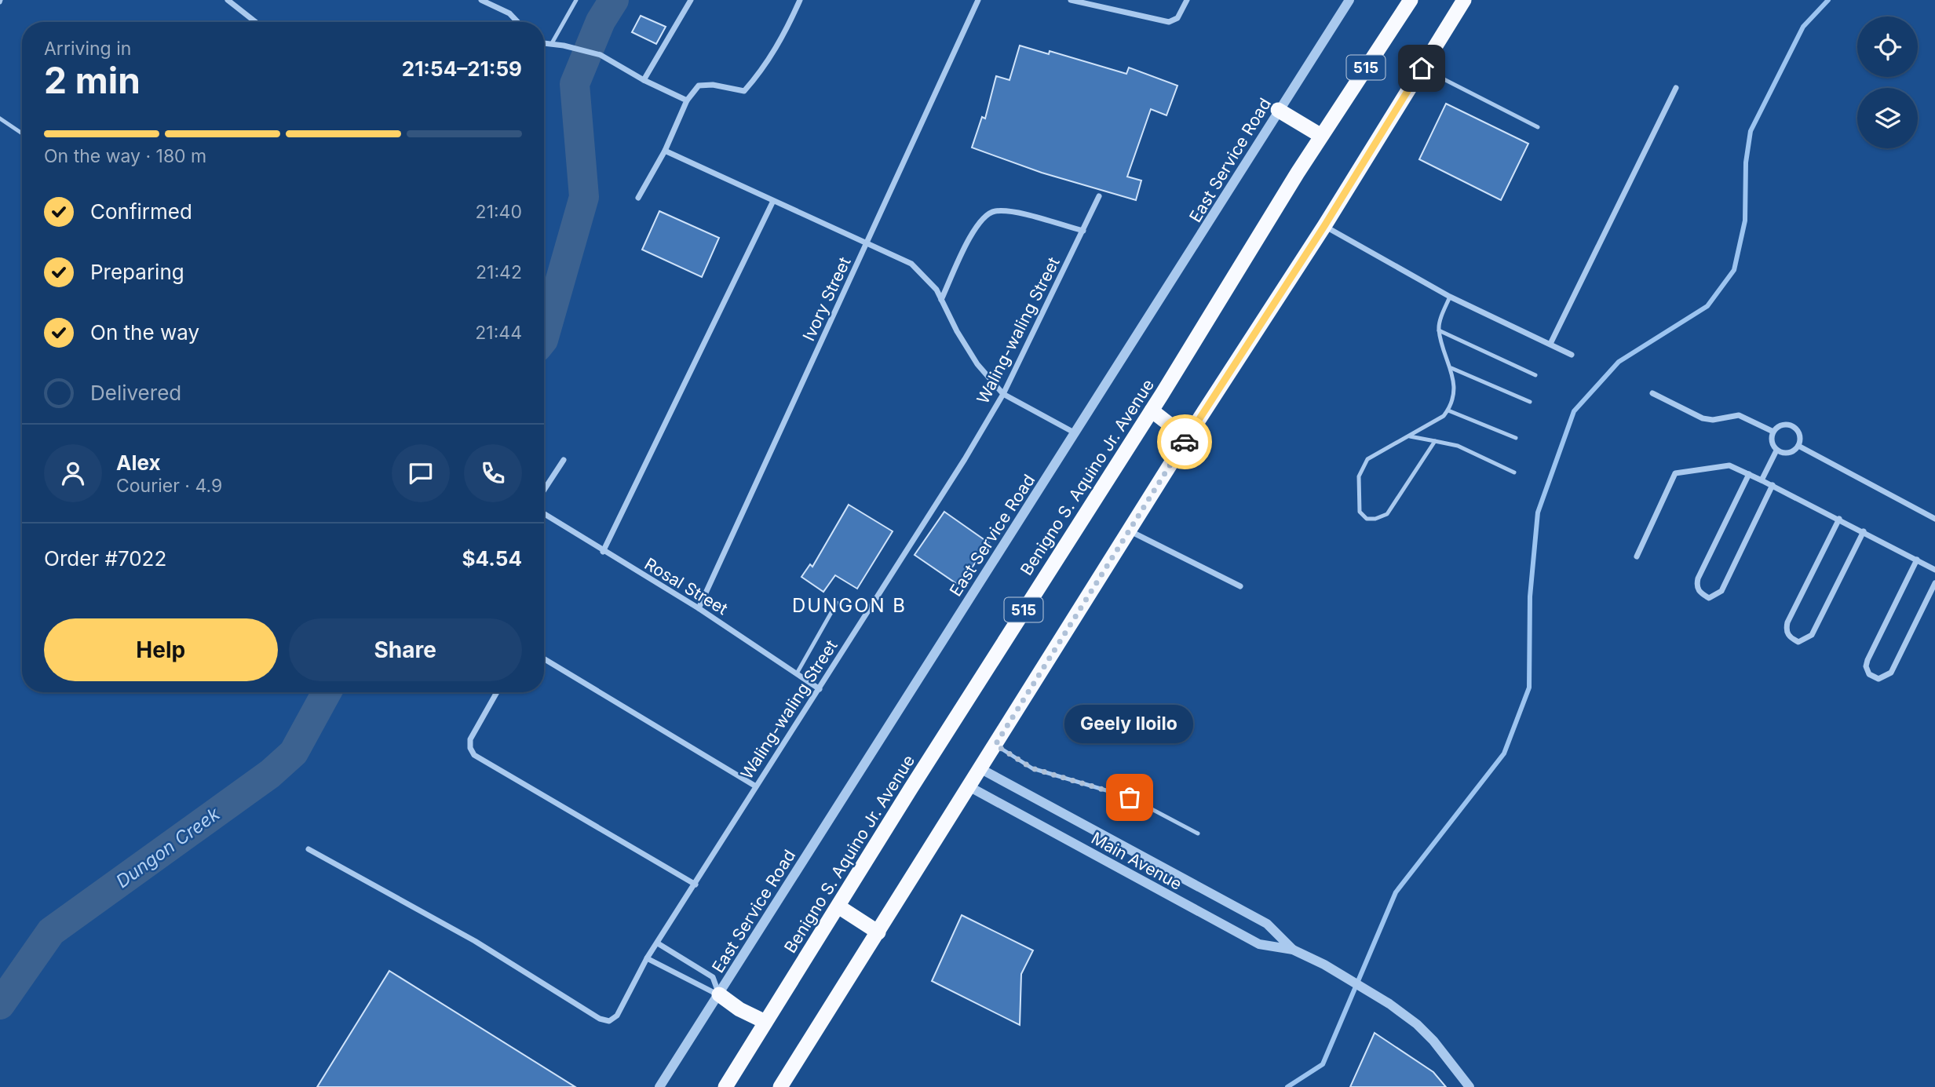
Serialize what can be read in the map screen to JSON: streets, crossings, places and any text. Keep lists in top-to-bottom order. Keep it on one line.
{"streets":{"highway":["515","Benigno S. Aquino Jr. Avenue"],"street":["East Service Road","Ivory Street","Waling-waling Street","Rosal Street","Main Avenue"]},"crossings":[["Ivory Street","Rosal Street"],["Waling-waling Street","Rosal Street"]],"districts":["DUNGON B"],"water":["Dungon Creek"],"places":["Geely Iloilo"],"page":{"heading":["2 min","Arriving in","21:54–21:59"],"panel":["Alex","Courier · 4.9","Order #7022","$4.54"],"bar":"On the way · 180 m","list":[["Confirmed","21:40"],["Preparing","21:42"],["On the way","21:44"],"Delivered"],"buttons":["Help","Share"],"bubble":"Geely Iloilo"}}
